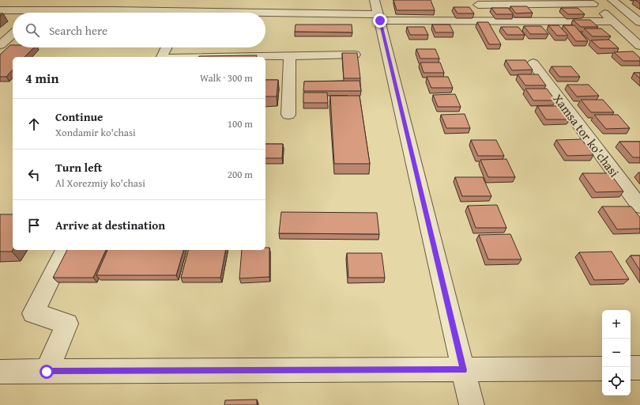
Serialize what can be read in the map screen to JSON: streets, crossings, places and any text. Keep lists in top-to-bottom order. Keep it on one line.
{"streets":{"street":["Xamsa tor ko'chasi"]},"page":{"search":"Search here","heading":["4 min","Walk · 300 m"],"list":[["Continue","Xondamir ko'chasi","100 m"],["Turn left","Al Xorezmiy ko'chasi","200 m"],"Arrive at destination"],"map_buttons":["+","−"]}}
